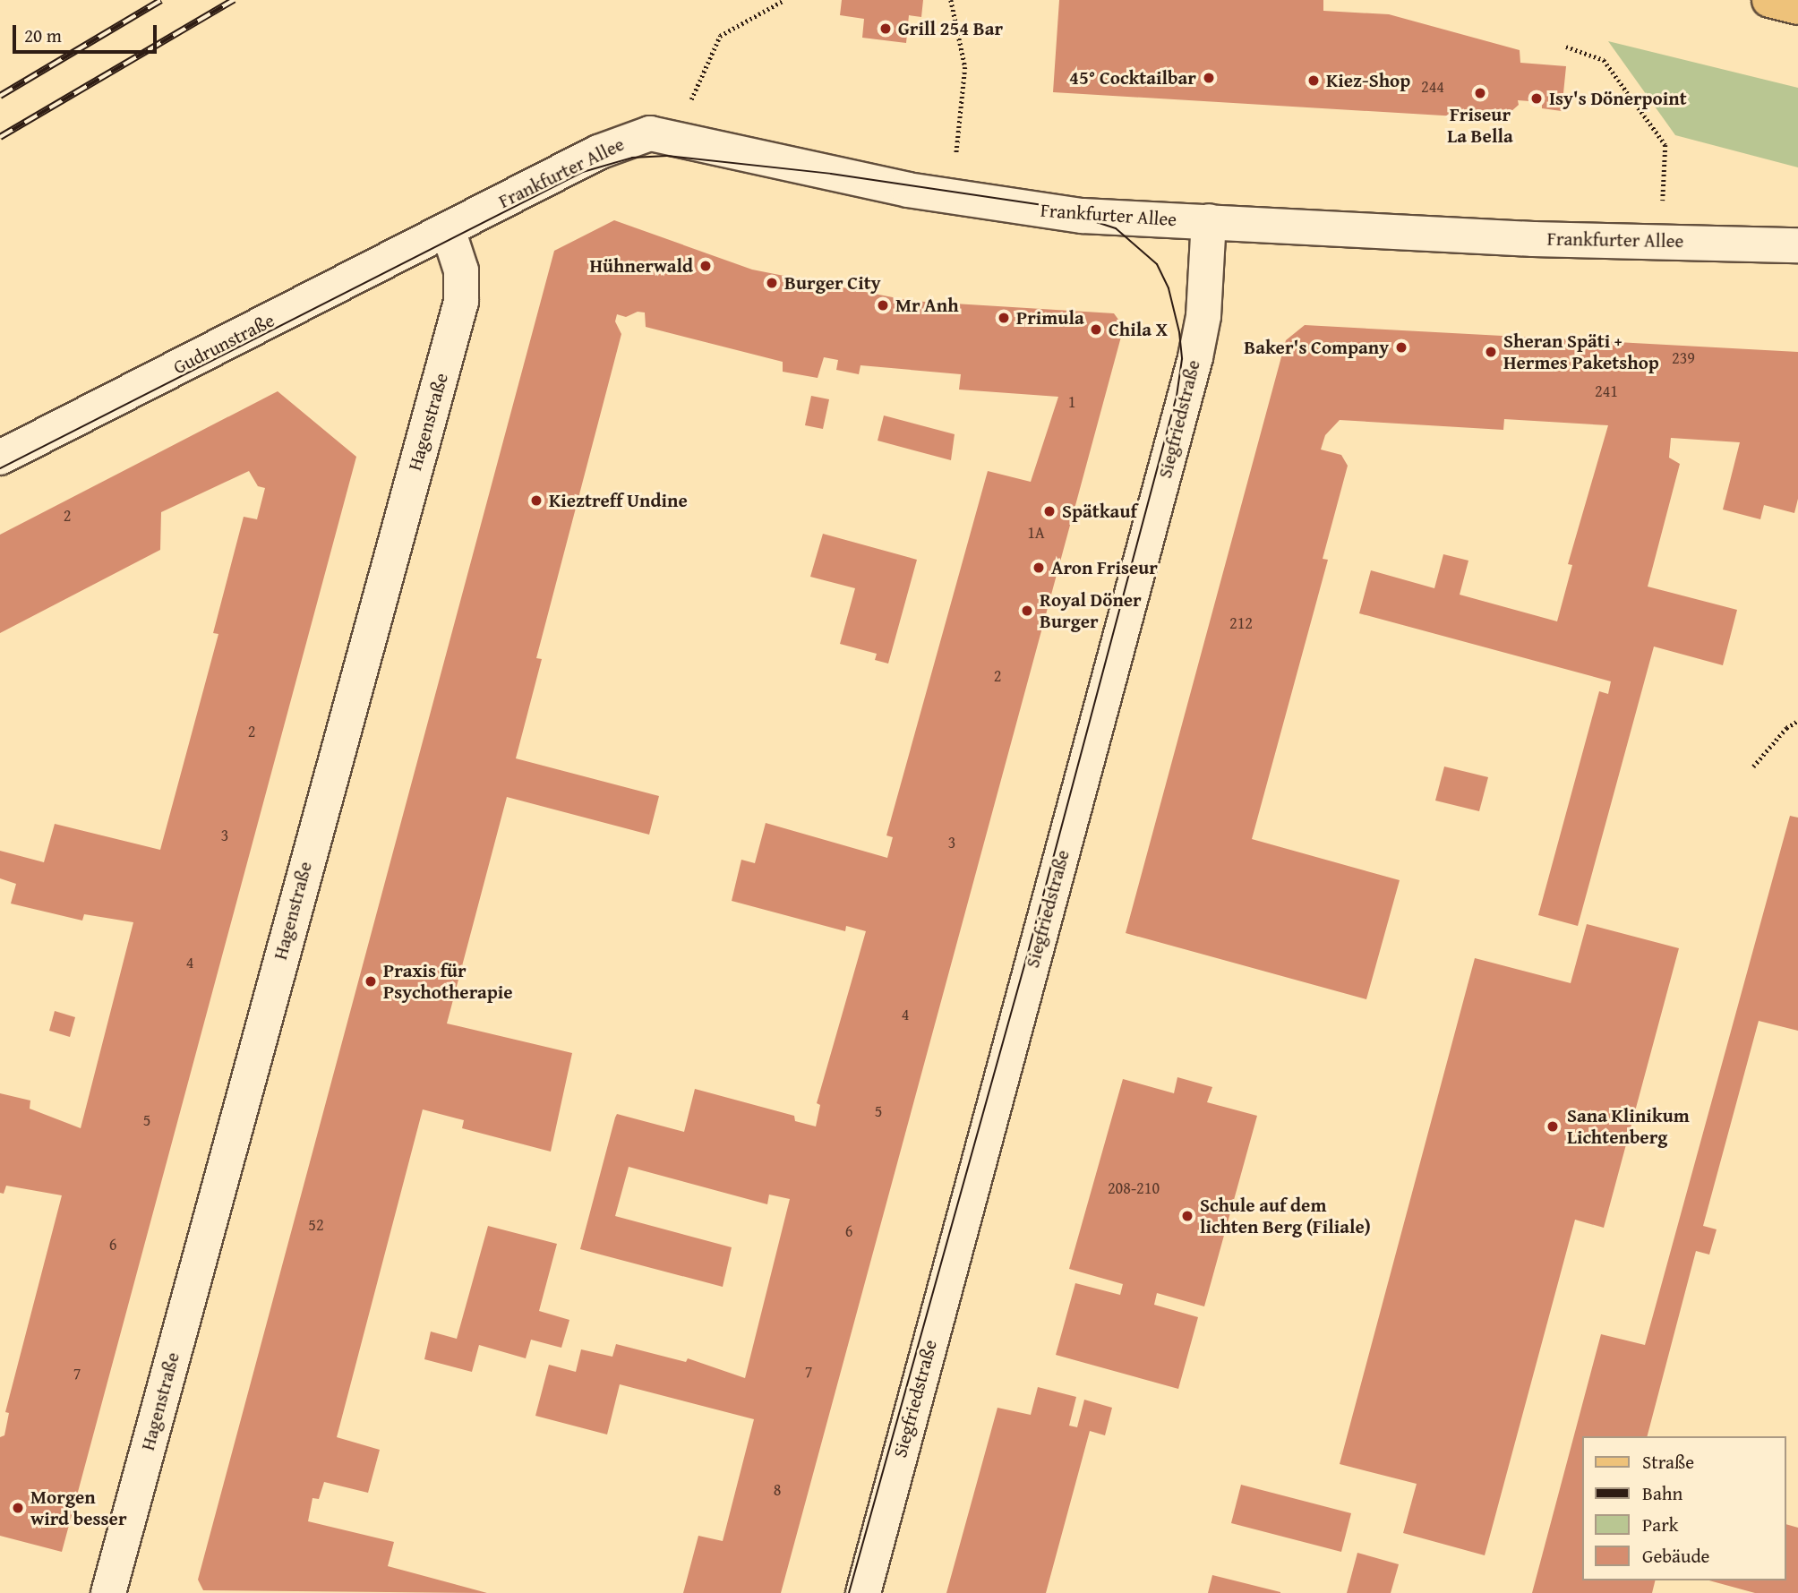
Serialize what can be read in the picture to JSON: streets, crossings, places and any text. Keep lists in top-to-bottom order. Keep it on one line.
{"streets":{"street":["Frankfurter Allee","Gudrunstraße","Siegfriedstraße","Hagenstraße"]},"crossings":[["Frankfurter Allee","Gudrunstraße"],["Frankfurter Allee","Siegfriedstraße"],["Frankfurter Allee","Hagenstraße"],["Gudrunstraße","Hagenstraße"]],"places":["Grill 254 Bar","45° Cocktailbar","Kiez-Shop","Friseur La Bella","Isy's Dönerpoint","Hühnerwald","Burger City","Mr Anh","Primula","Chila X","Baker's Company","Sheran Späti + Hermes Paketshop","Kieztreff Undine","Spätkauf","Aron Friseur","Royal Döner Burger","Praxis für Psychotherapie","Sana Klinikum Lichtenberg","Schule auf dem lichten Berg (Filiale)","Morgen wird besser"],"house_numbers":["244","239","241","1","2","1A","212","2","2","3","3","4","4","5","5","208-210","52","6","6","7","7","8"],"legend":["Straße","Bahn","Park","Gebäude"],"scale_bar":"20 m"}
